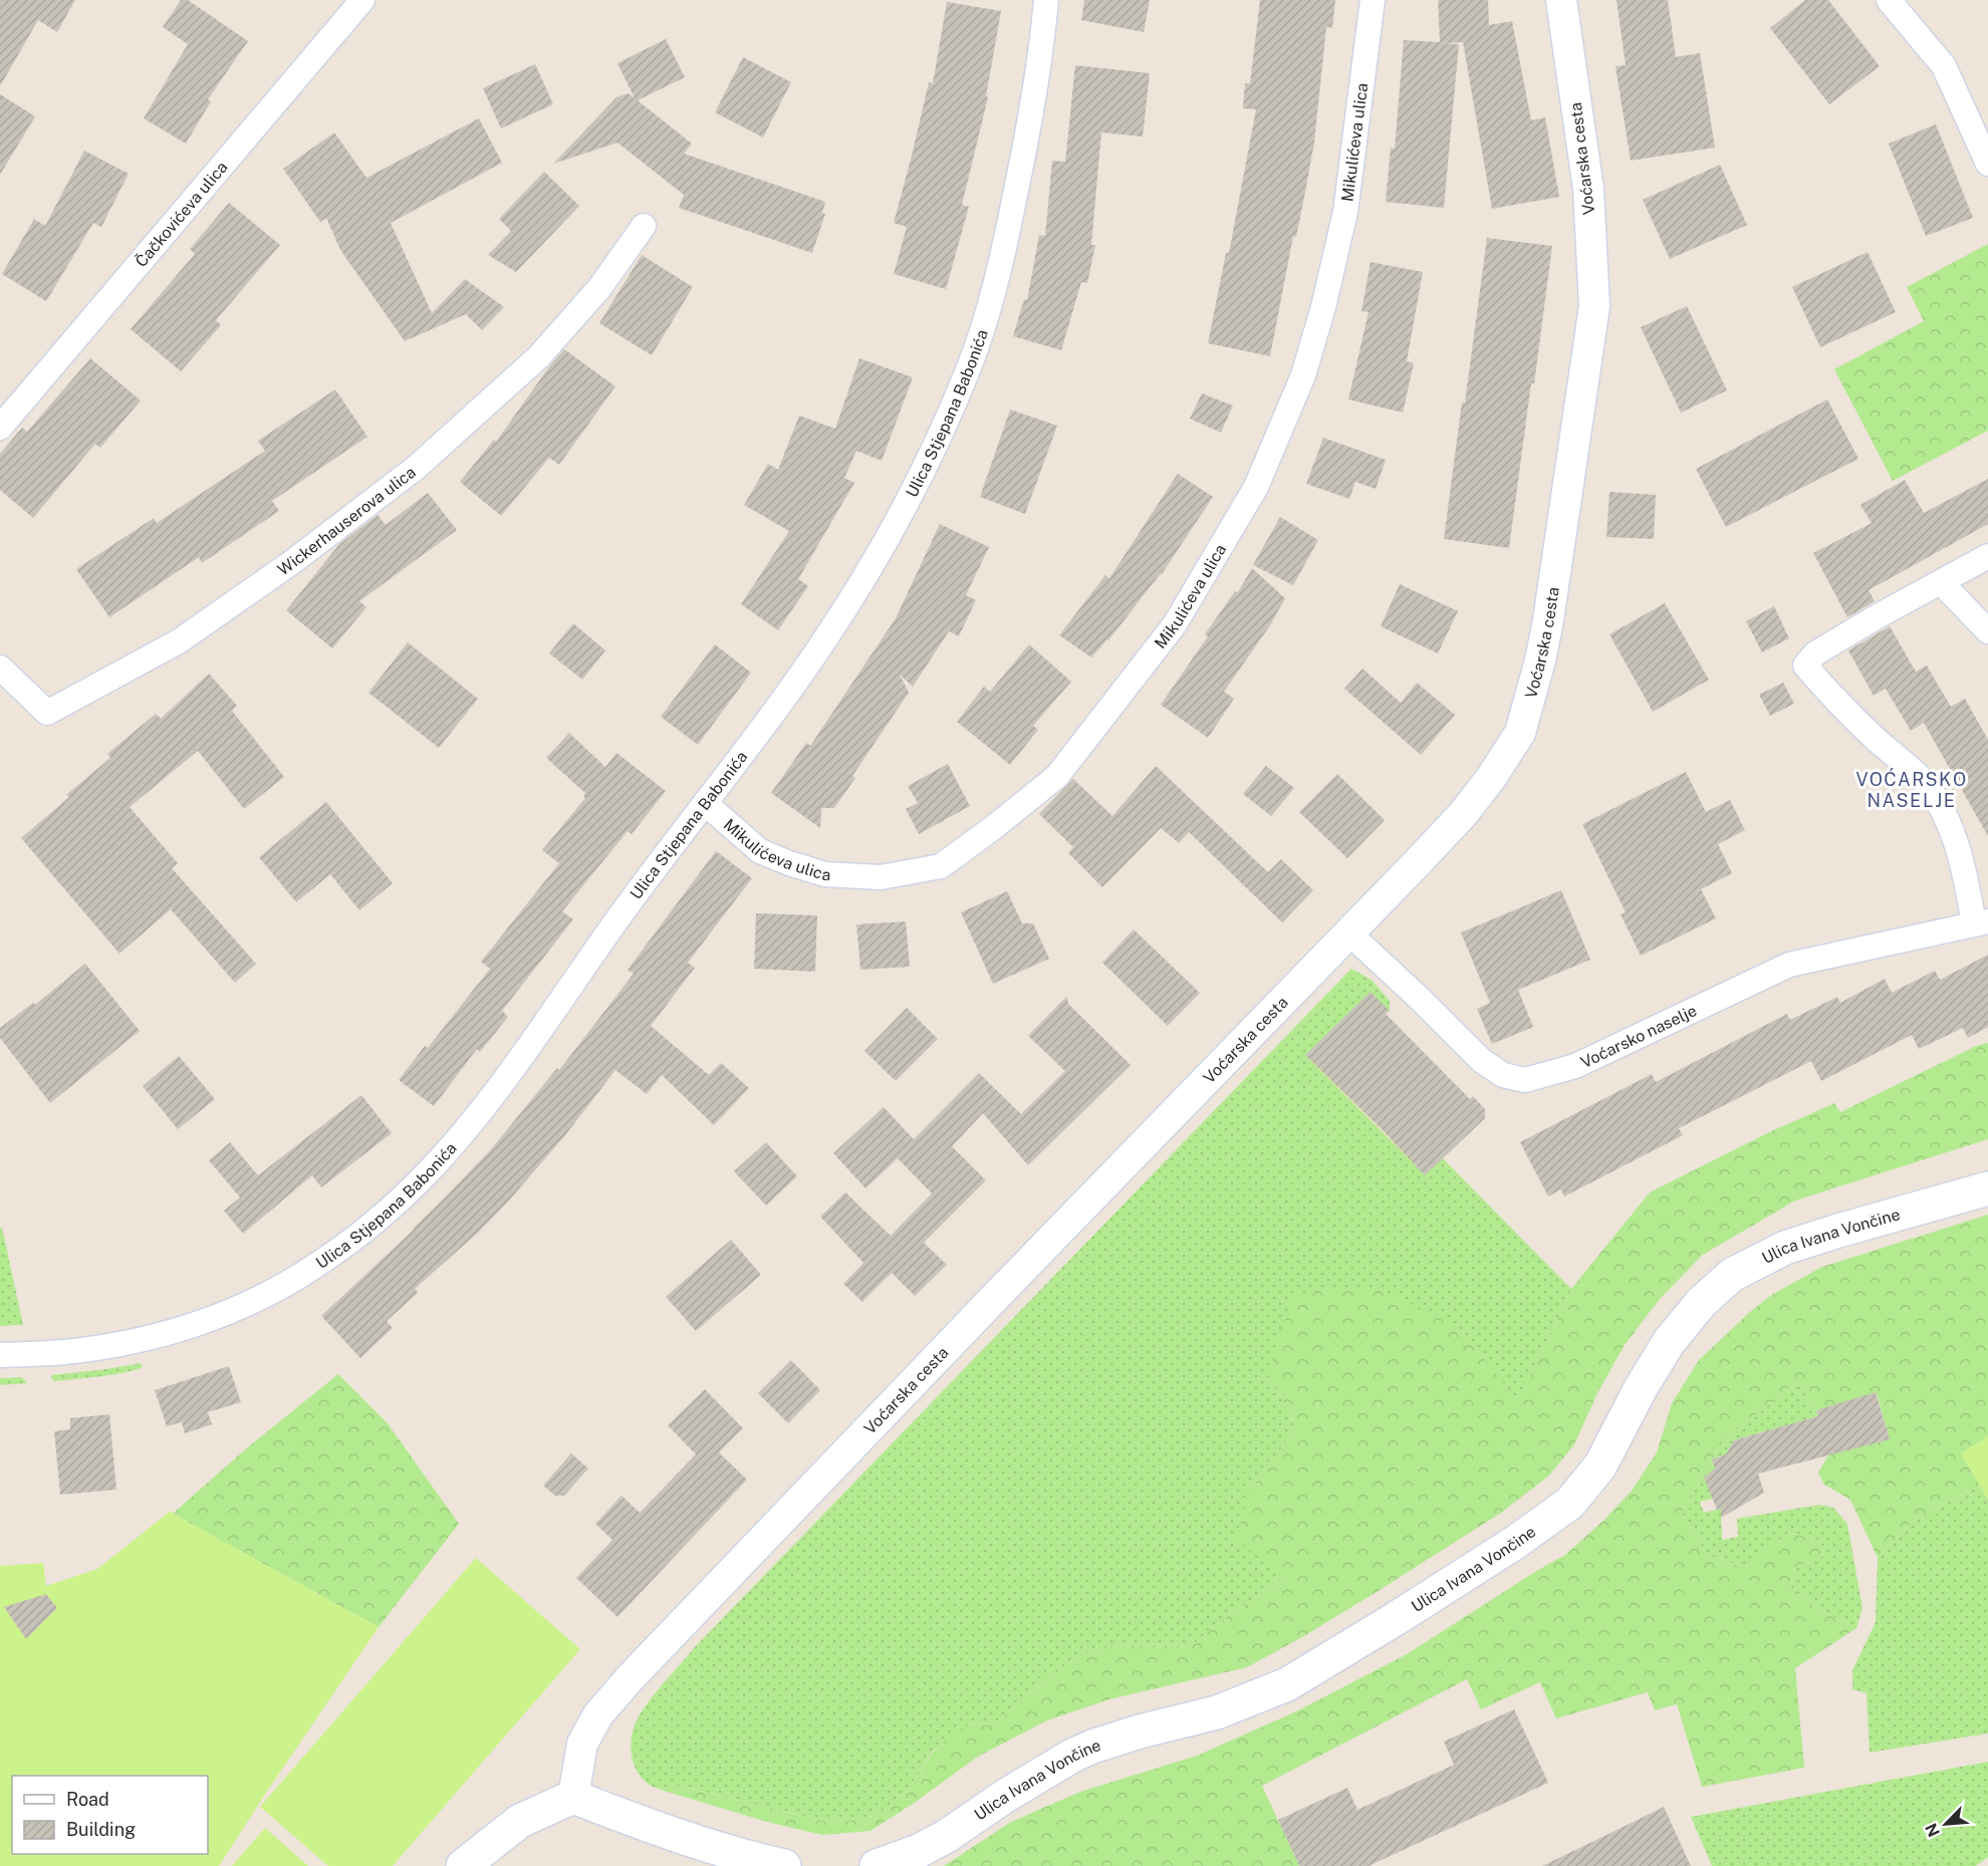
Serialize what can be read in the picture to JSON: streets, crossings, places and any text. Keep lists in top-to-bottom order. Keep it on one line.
{"streets":{"main road":["Ulica Ivana Vončine"],"street":["Mikulićeva ulica","Voćarska cesta","Čačkovićeva ulica","Ulica Stjepana Babonića","Wickerhauserova ulica","Voćarsko naselje"]},"crossings":[["Mikulićeva ulica","Ulica Stjepana Babonića"],["Voćarska cesta","Voćarsko naselje"]],"districts":["VOĆARSKO NASELJE"],"legend":["Road","Building"],"north":"bottom left"}
